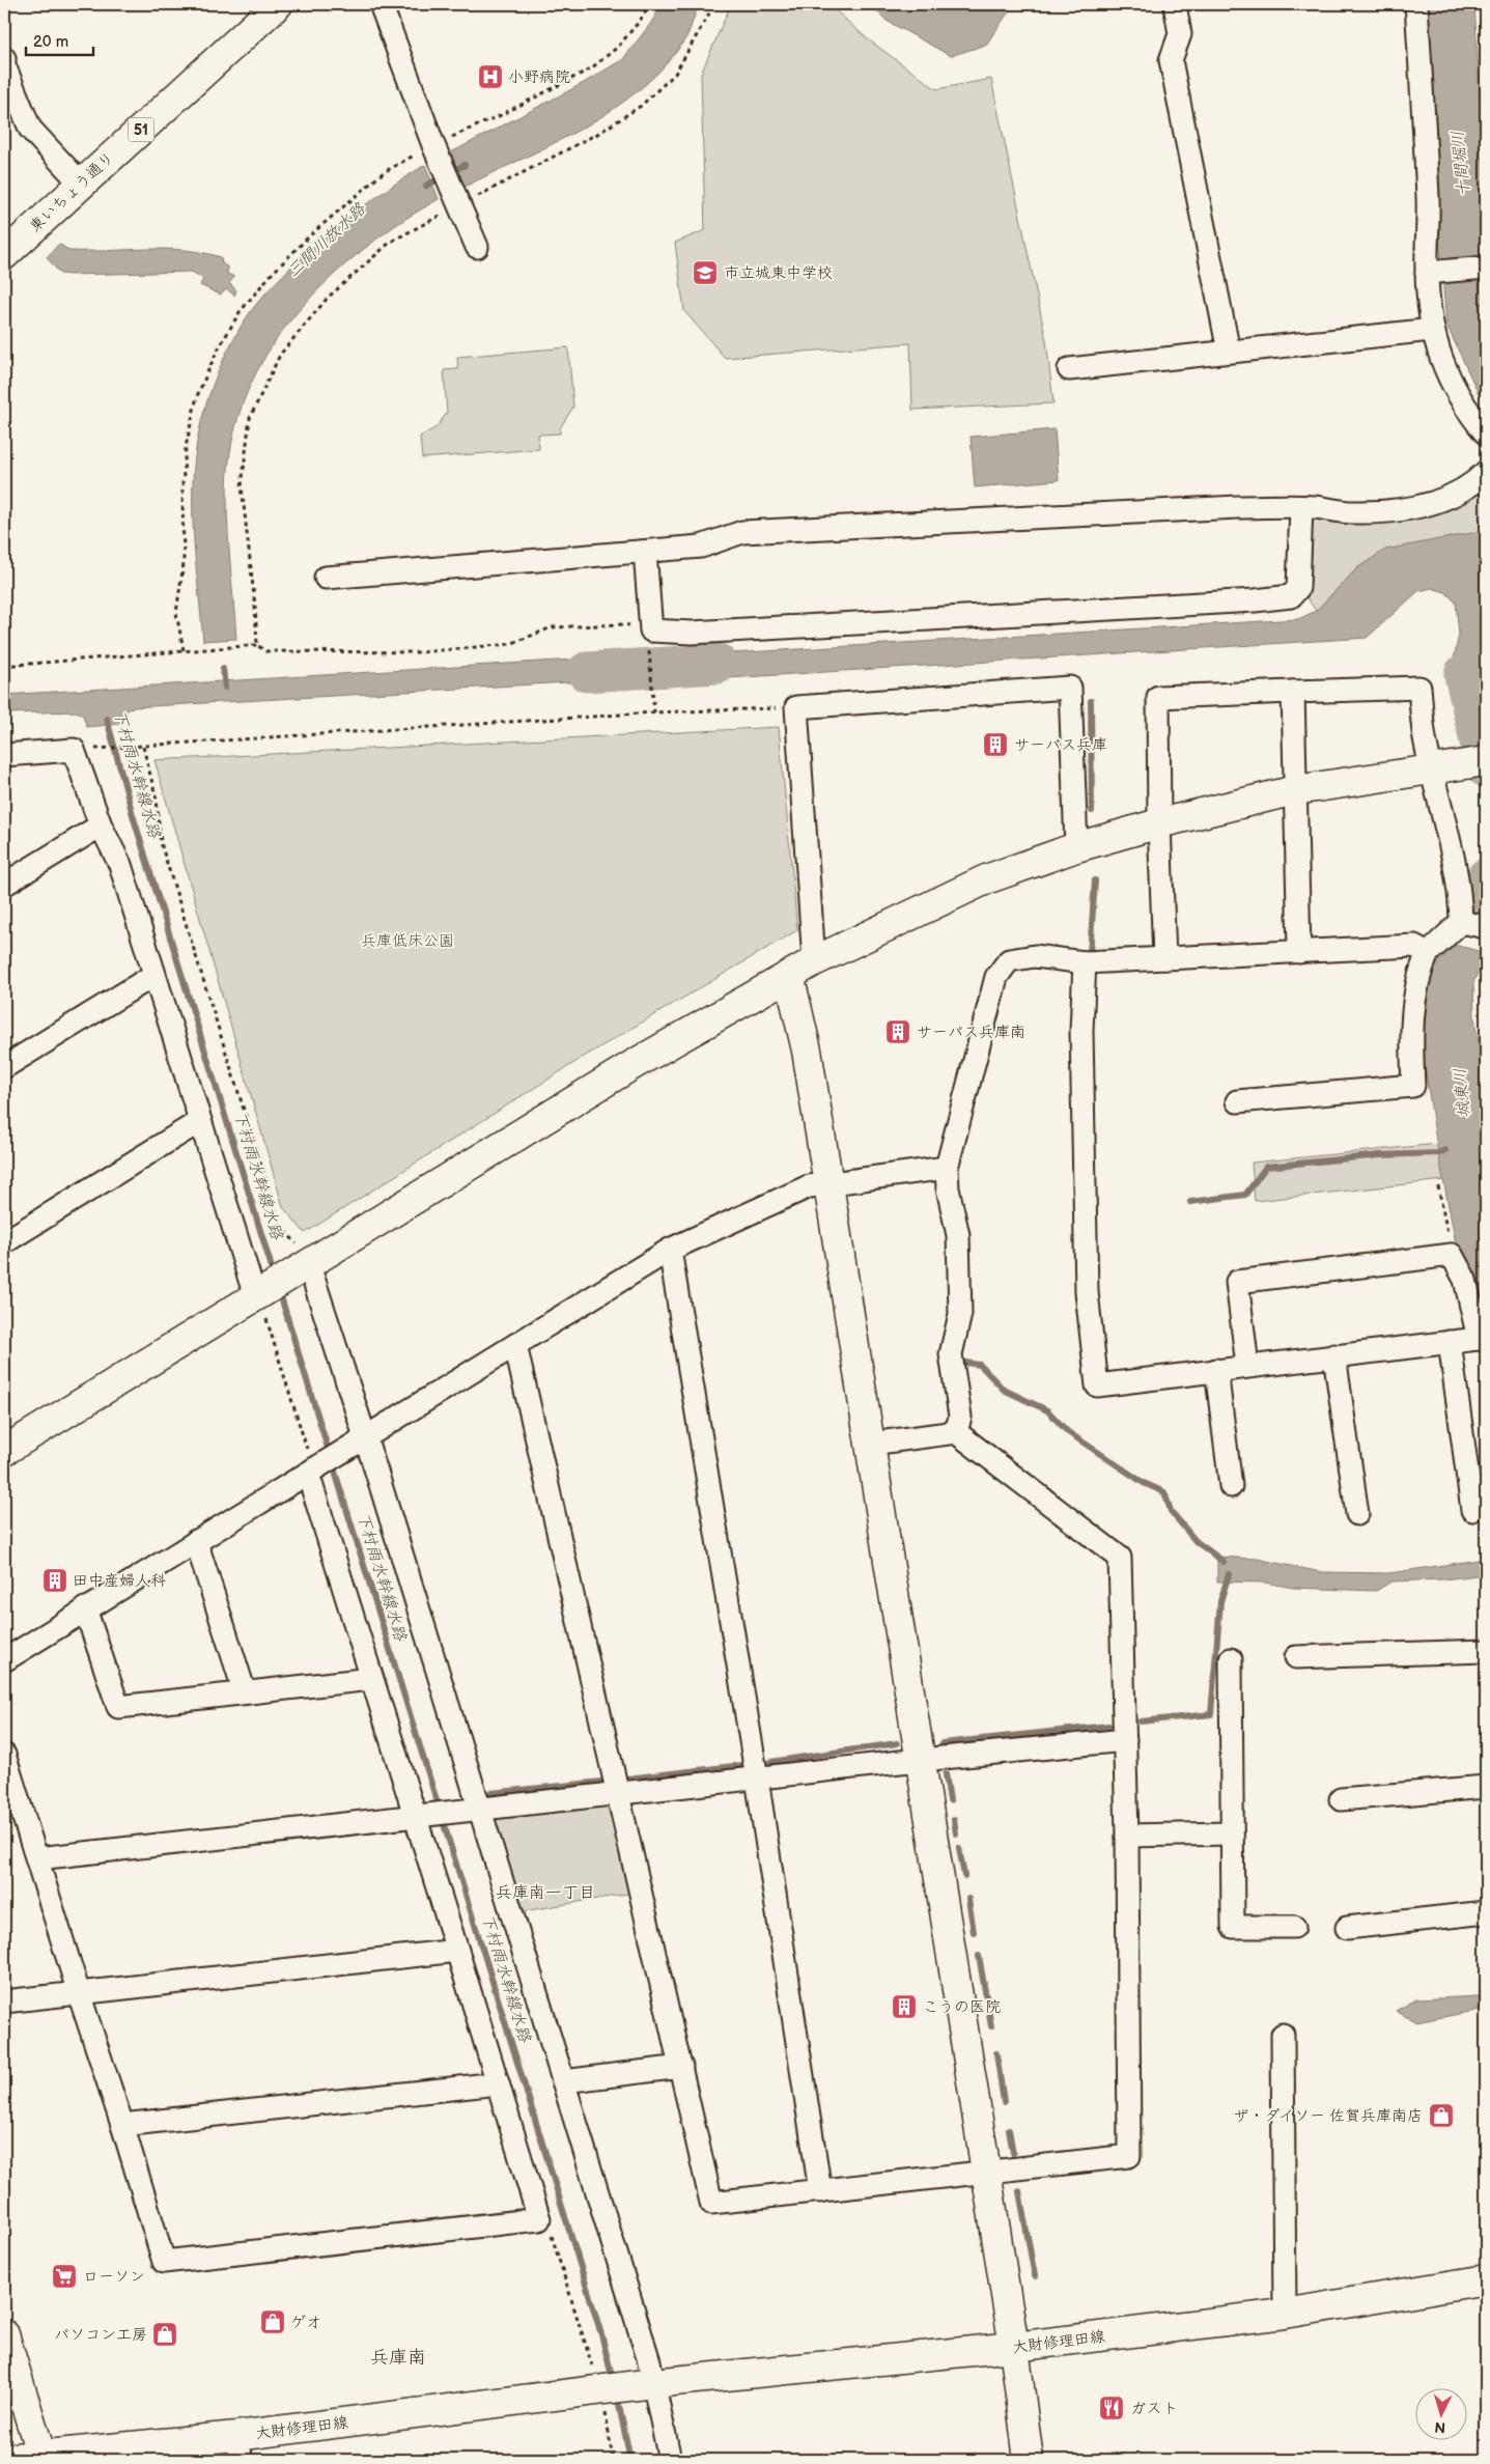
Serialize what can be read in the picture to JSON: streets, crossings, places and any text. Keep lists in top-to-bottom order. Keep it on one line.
{"streets":{"street":["51","東いちょう通り","大財修理田線"]},"districts":["兵庫南一丁目","兵庫南"],"water":["十間堀川","三間川放水路","下村雨水幹線水路","城東川"],"parks":["兵庫低床公園"],"places":{"hospital":["小野病院"],"school or university":["市立城東中学校"],"building":["サーパス兵庫","サーパス兵庫南","田中産婦人科","こうの医院"],"shop":["ザ・ダイソー 佐賀兵庫南店","ゲオ","パソコン工房"],"supermarket":["ローソン"],"restaurant":["ガスト"]},"scale_bar":"20 m","north":"bottom"}
